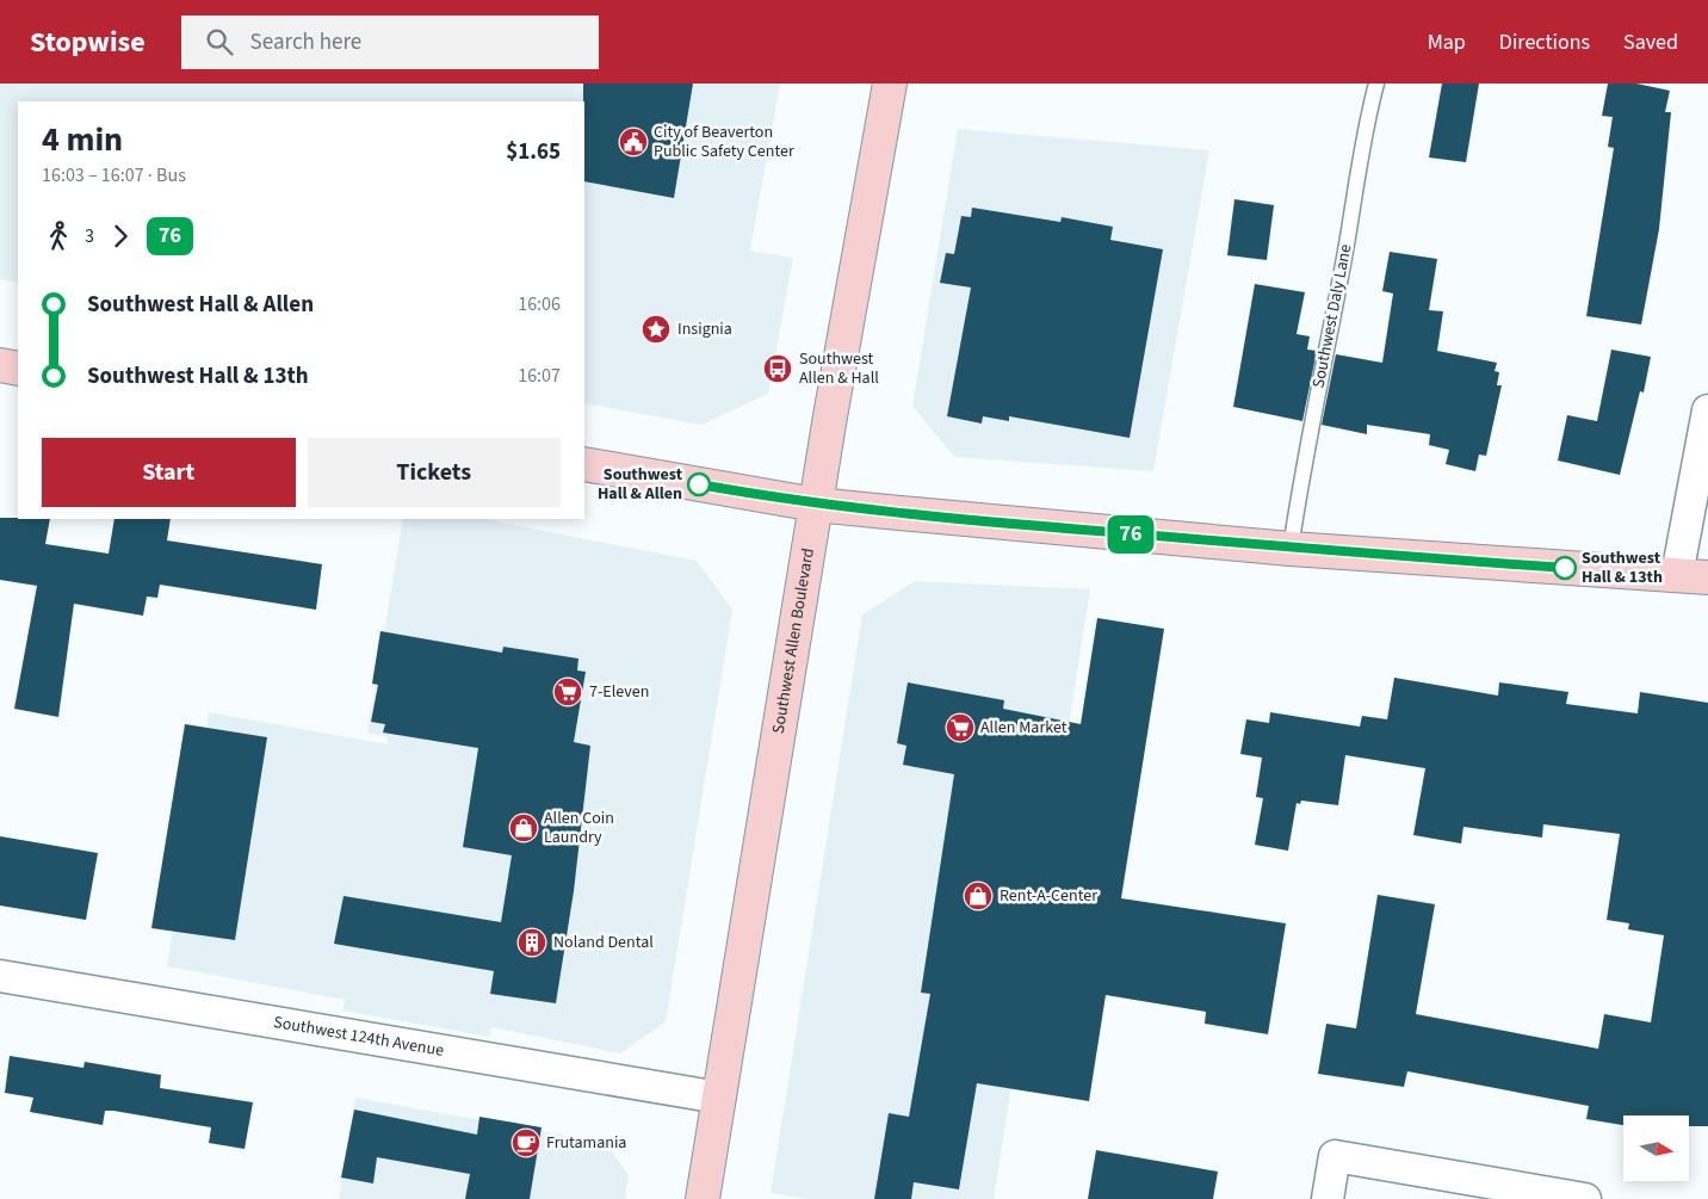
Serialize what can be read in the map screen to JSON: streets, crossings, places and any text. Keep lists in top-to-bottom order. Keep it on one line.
{"streets":{"main road":["Southwest Allen Boulevard"],"street":["Southwest 124th Avenue"],"lane":["Southwest Daly Lane"]},"crossings":[["Southwest Allen Boulevard","Southwest 124th Avenue"]],"places":{"public building":["City of Beaverton Public Safety Center"],"place":["Insignia"],"bus stop":["Southwest Allen & Hall"],"other":["Southwest Hall & Allen","Southwest Hall & 13th"],"supermarket":["7-Eleven","Allen Market"],"shop":["Allen Coin Laundry","Rent-A-Center"],"building":["Noland Dental"],"cafe":["Frutamania"]},"lines":["bus line 76"],"north":"right","page":{"header":"Stopwise","search":"Search here","nav":["Map","Directions","Saved"],"on_map":"76","heading":["4 min","16:03 – 16:07 · Bus","$1.65"],"legs":["3","76"],"list":[{"name":"Southwest Hall & Allen","value":"16:06"},{"name":"Southwest Hall & 13th","value":"16:07"}],"buttons":["Start","Tickets"]}}
